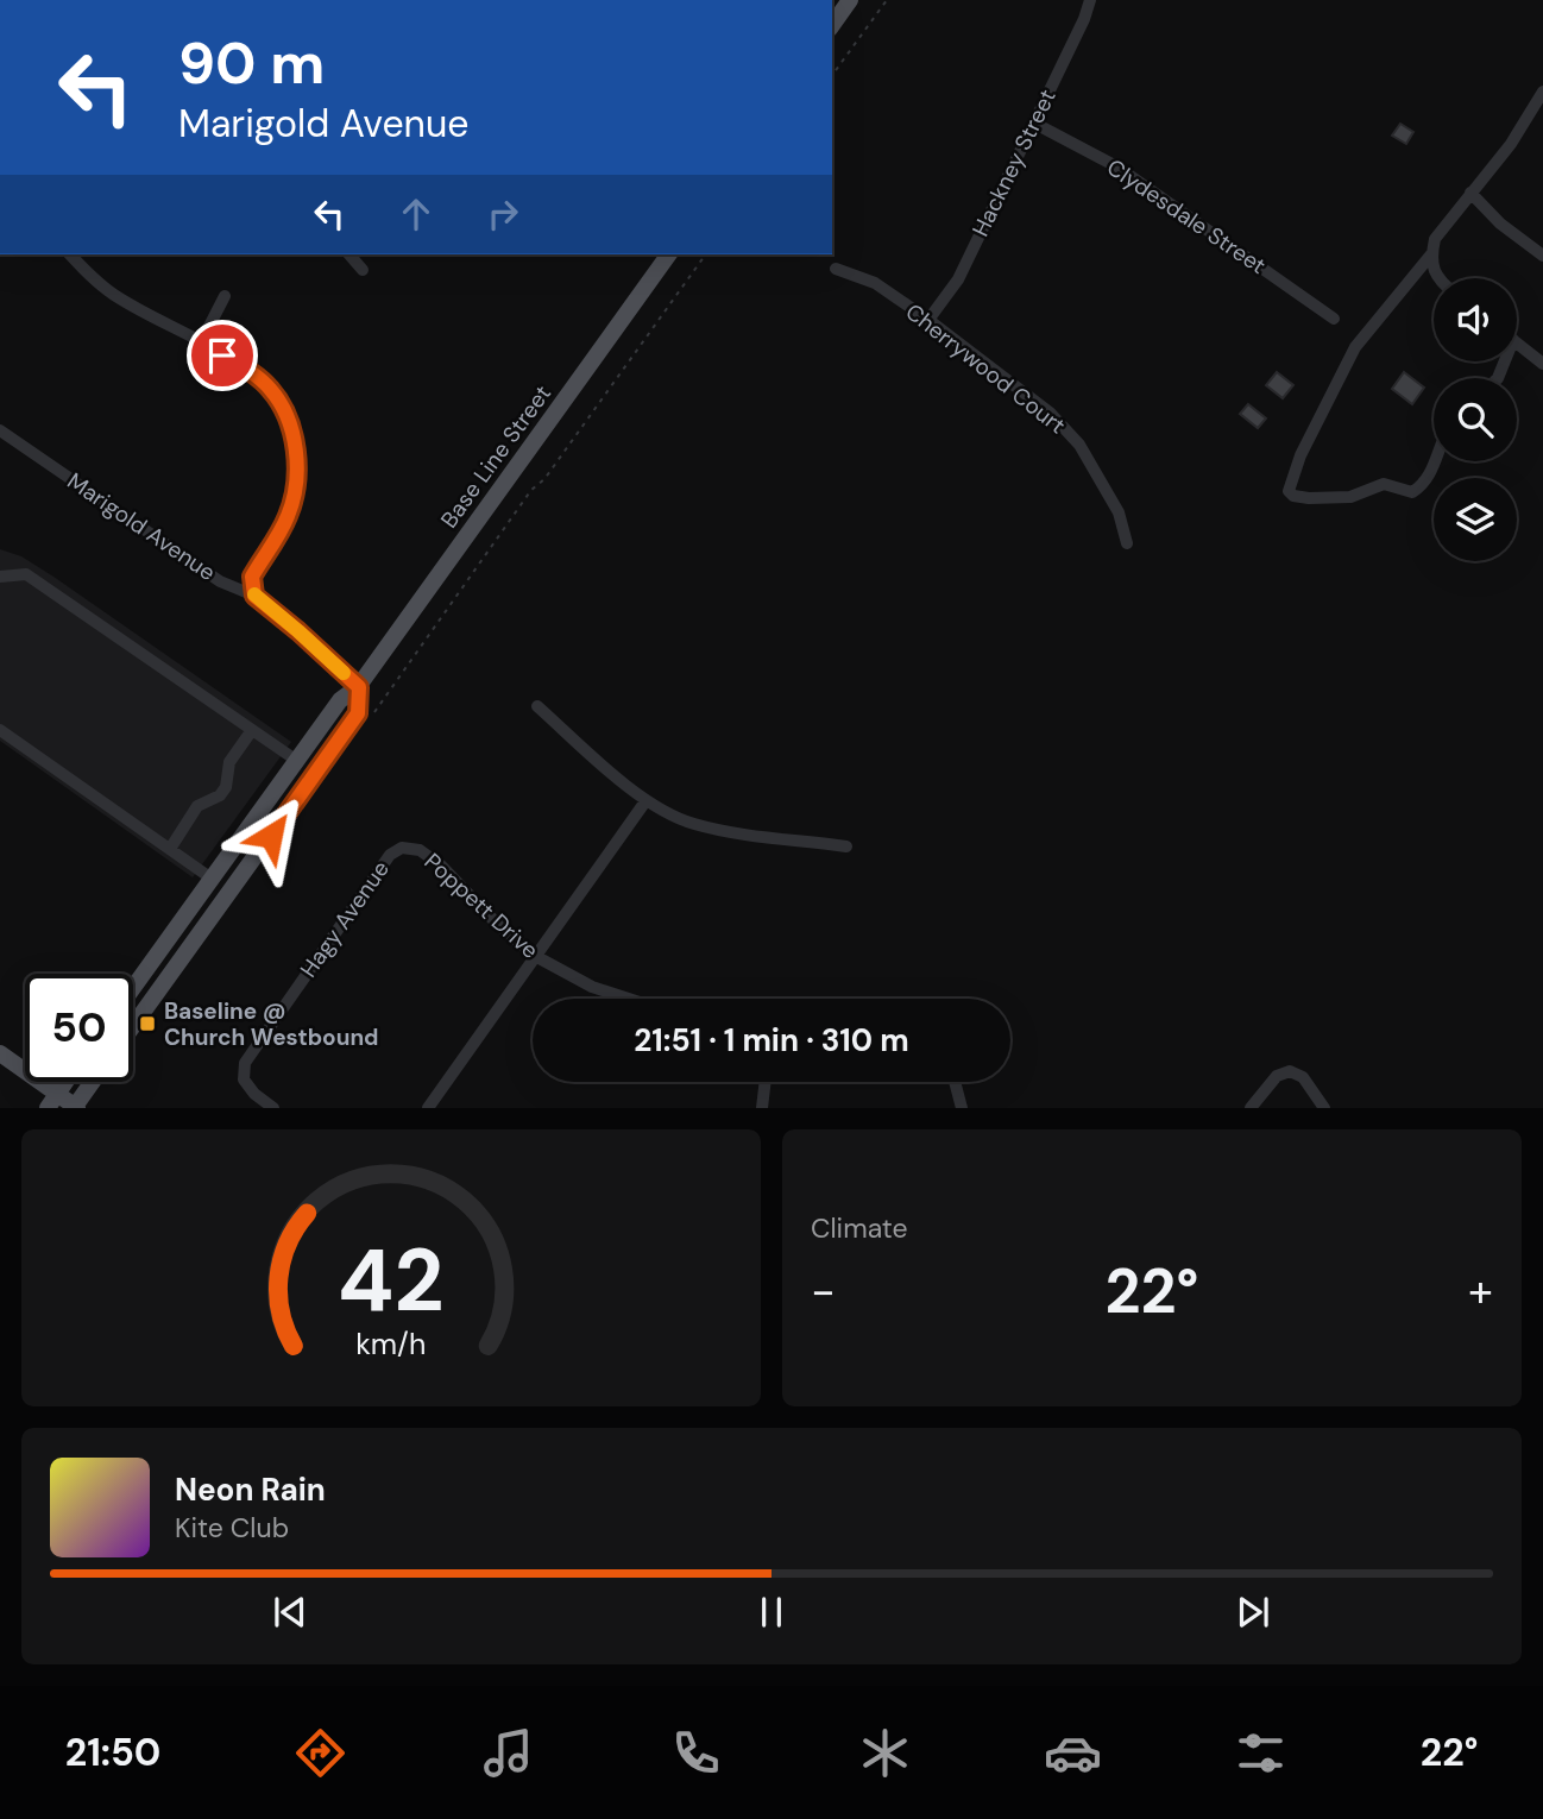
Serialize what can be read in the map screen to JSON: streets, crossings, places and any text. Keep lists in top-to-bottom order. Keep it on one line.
{"streets":{"main road":["Base Line Street"],"street":["Hackney Street","Clydesdale Street","Cherrywood Court","Marigold Avenue","Poppett Drive","Hagy Avenue"]},"crossings":[["Hackney Street","Clydesdale Street"],["Hackney Street","Cherrywood Court"],["Base Line Street","Marigold Avenue"],["Poppett Drive","Hagy Avenue"]],"places":{"transit":["Baseline @ Church Westbound"]},"page":{"turn":["90 m","Marigold Avenue"],"limit":"50","trip":"21:51 · 1 min · 310 m","tile":"Climate","heat":["−","22°","+"],"song":["Neon Rain","Kite Club"],"tabs":["21:50","22°"],"gauge":["42","km/h"]}}
